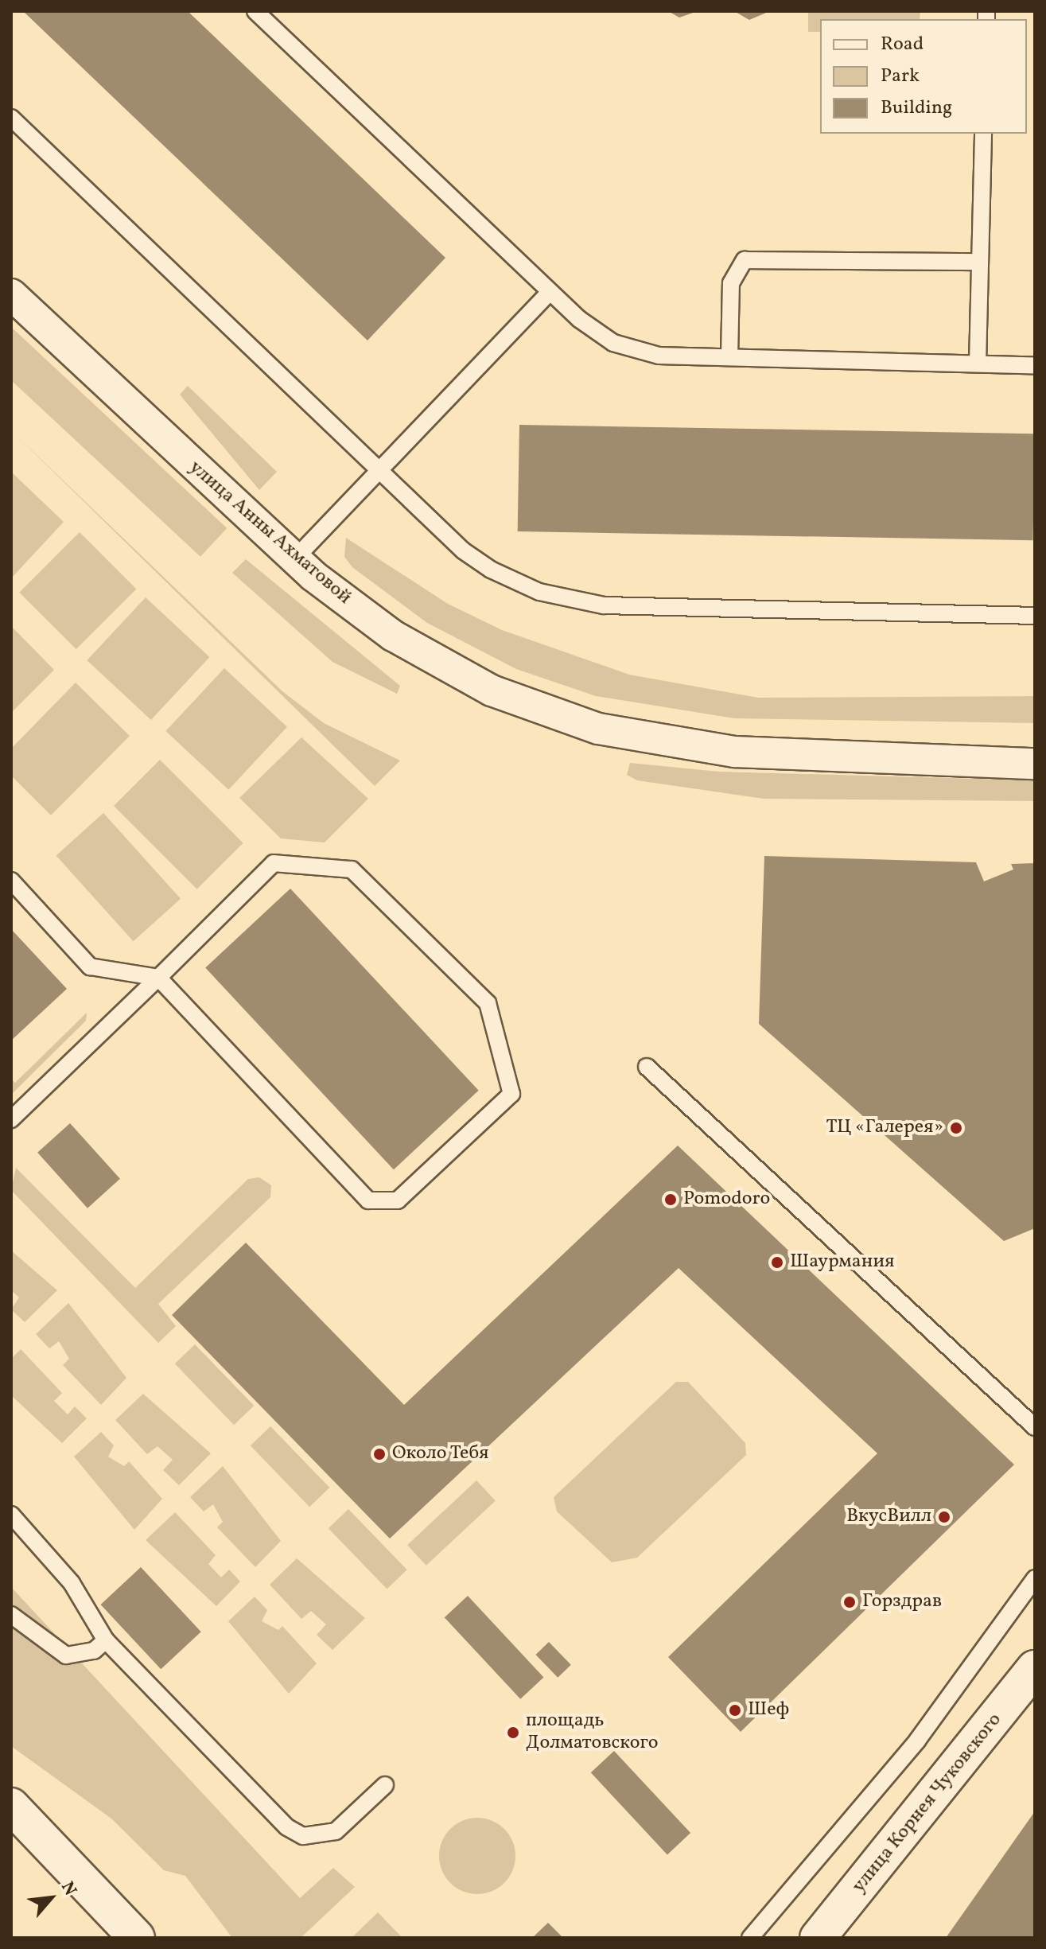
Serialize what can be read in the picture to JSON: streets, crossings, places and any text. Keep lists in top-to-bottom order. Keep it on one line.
{"streets":{"street":["улица Анны Ахматовой","улица Корнея Чуковского"]},"places":["ТЦ «Галерея»","Pomodoro","Шаурмания","Около Тебя","ВкусВилл","Горздрав","Шеф","площадь Долматовского"],"legend":["Road","Park","Building"],"north":"top right"}
